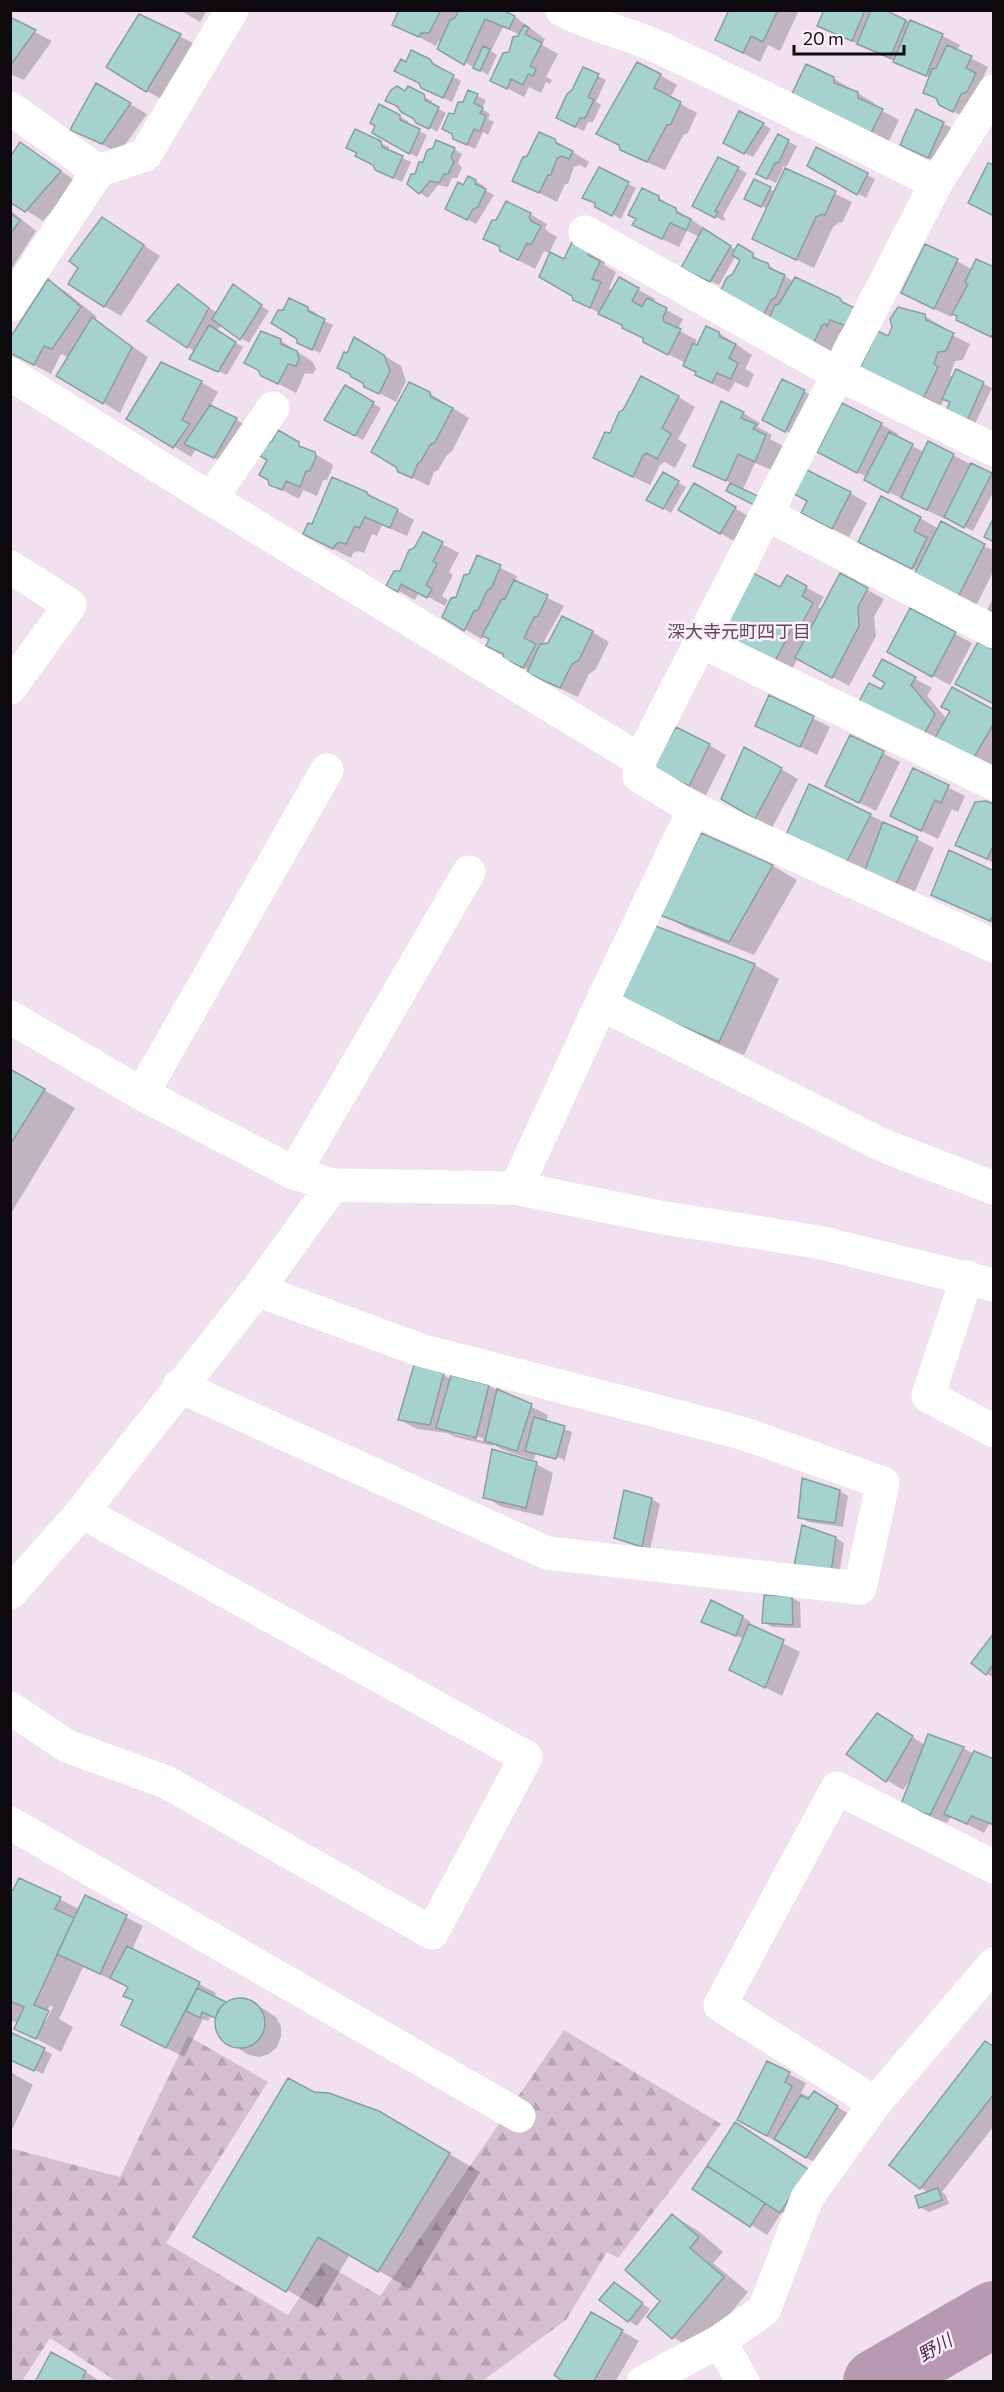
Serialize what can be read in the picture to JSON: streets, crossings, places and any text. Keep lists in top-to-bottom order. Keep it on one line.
{"districts":["深大寺元町四丁目"],"water":["野川"],"scale_bar":"20 m"}
